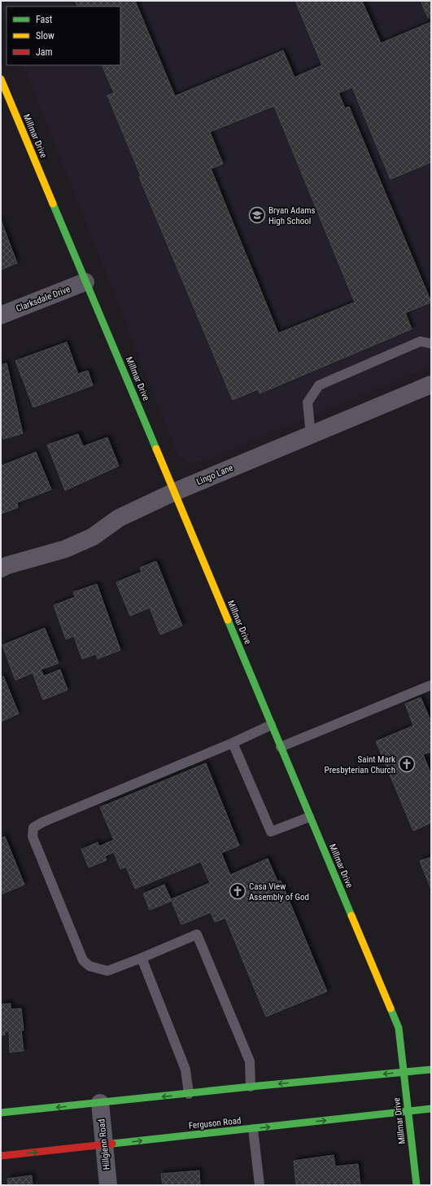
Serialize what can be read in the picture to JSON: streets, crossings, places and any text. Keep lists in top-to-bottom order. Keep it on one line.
{"streets":{"street":["Millmar Drive","Clarksdale Drive","Lingo Lane","Ferguson Road","Hillglenn Road"]},"crossings":[["Millmar Drive","Clarksdale Drive"],["Millmar Drive","Lingo Lane"],["Millmar Drive","Ferguson Road"],["Ferguson Road","Hillglenn Road"]],"places":{"school or university":["Bryan Adams High School"],"church":["Saint Mark Presbyterian Church","Casa View Assembly of God"]},"legend":["Fast","Slow","Jam"]}
